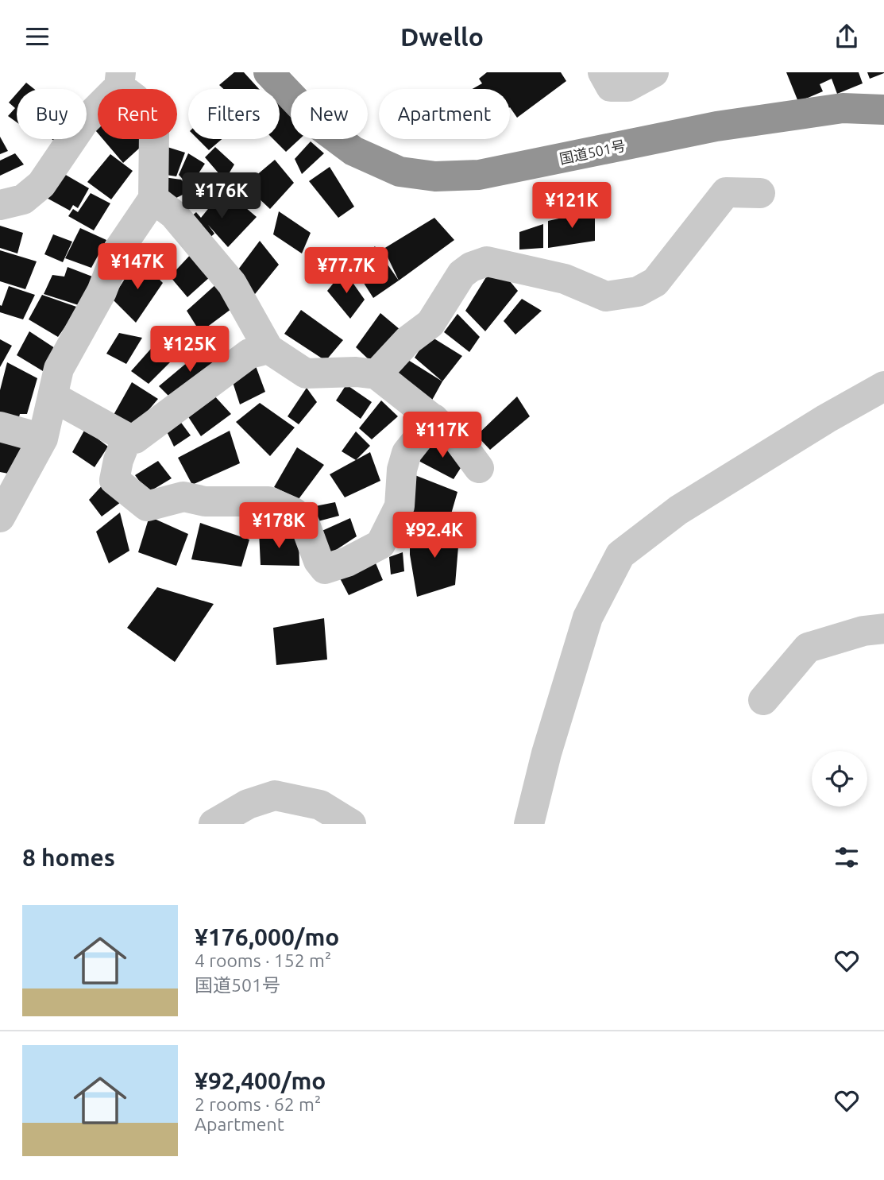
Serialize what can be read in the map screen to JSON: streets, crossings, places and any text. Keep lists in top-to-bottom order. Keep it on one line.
{"streets":{"highway":["国道501号"]},"page":{"header":"Dwello","chip":["Buy","Rent","Filters","New","Apartment"],"price":["¥176K","¥121K","¥147K","¥77.7K","¥125K","¥117K","¥178K","¥92.4K"],"heading":"8 homes","list":[{"name":"¥176,000/mo","note":"4 rooms · 152 m² · 国道501号"},{"name":"¥92,400/mo","note":"2 rooms · 62 m² · Apartment"}]}}
